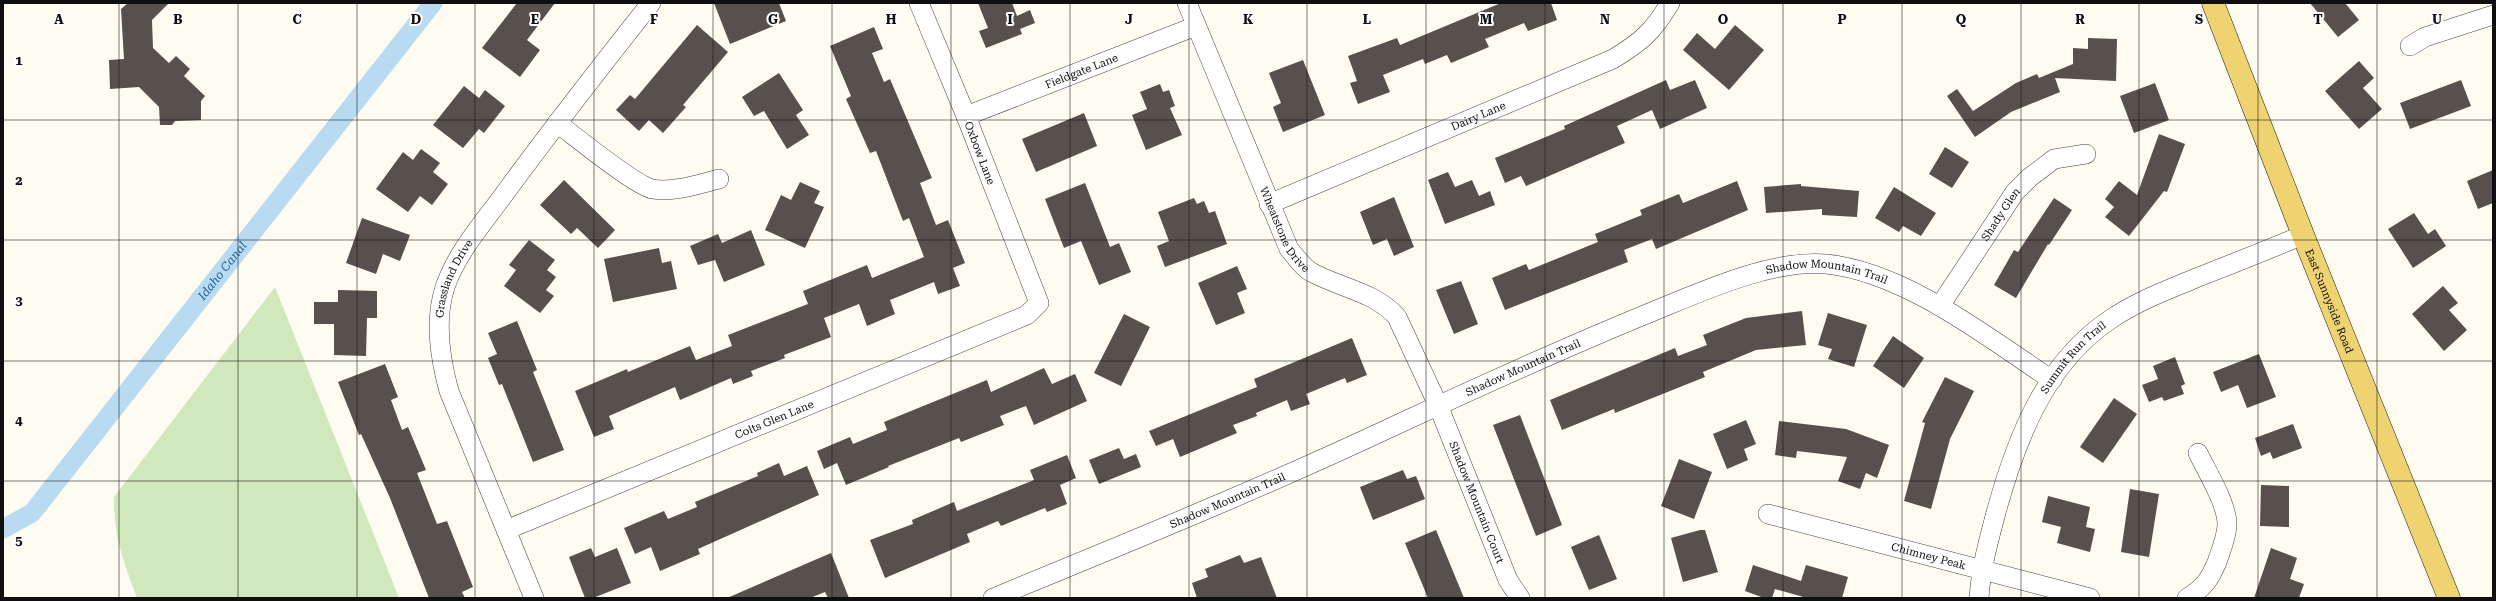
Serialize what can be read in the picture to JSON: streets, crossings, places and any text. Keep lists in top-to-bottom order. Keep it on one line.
{"streets":{"main road":["East Sunnyside Road"],"street":["Fieldgate Lane","Dairy Lane","Oxbow Lane","Shady Glen","Wheatstone Drive","Shadow Mountain Trail","Grassland Drive","Summit Run Trail","Colts Glen Lane","Shadow Mountain Court","Chimney Peak"]},"crossings":[["Fieldgate Lane","Oxbow Lane"],["Fieldgate Lane","Wheatstone Drive"],["Dairy Lane","Wheatstone Drive"],["Oxbow Lane","Colts Glen Lane"],["Shady Glen","Shadow Mountain Trail"],["Wheatstone Drive","Shadow Mountain Trail"],["Wheatstone Drive","Shadow Mountain Court"],["Shadow Mountain Trail","Summit Run Trail"],["Shadow Mountain Trail","Shadow Mountain Court"],["Grassland Drive","Colts Glen Lane"],["East Sunnyside Road","Summit Run Trail"],["Summit Run Trail","Chimney Peak"]],"water":["Idaho Canal"],"grid":{"columns":["A","B","C","D","E","F","G","H","I","J","K","L","M","N","O","P","Q","R","S","T","U"],"rows":["1","2","3","4","5"]}}
